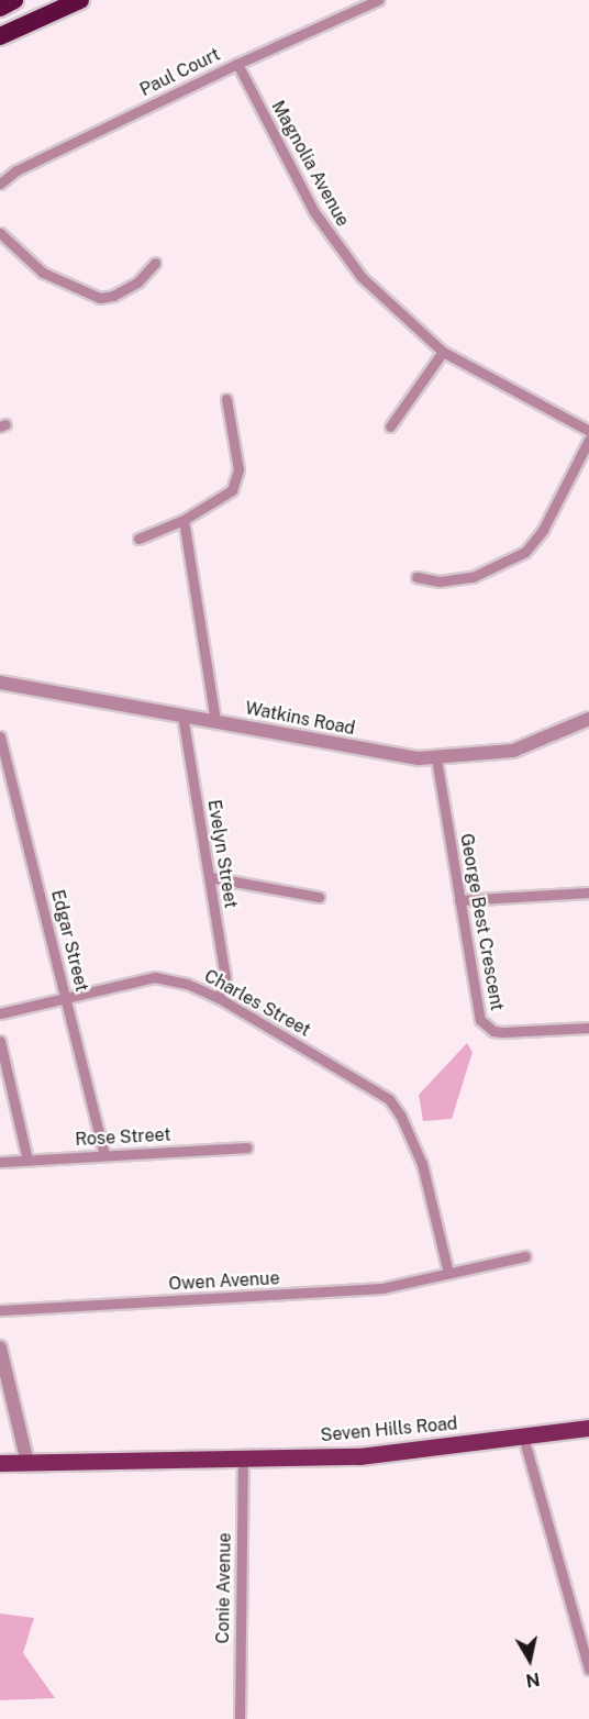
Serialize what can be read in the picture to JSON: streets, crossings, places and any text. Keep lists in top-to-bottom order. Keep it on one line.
{"streets":{"main road":["Seven Hills Road"],"street":["Paul Court","Magnolia Avenue","Watkins Road","Evelyn Street","George Best Crescent","Edgar Street","Charles Street","Rose Street","Owen Avenue","Conie Avenue"]},"crossings":[["Paul Court","Magnolia Avenue"],["Watkins Road","Evelyn Street"],["Watkins Road","George Best Crescent"],["Evelyn Street","Charles Street"],["Edgar Street","Charles Street"],["Edgar Street","Rose Street"],["Charles Street","Owen Avenue"],["Seven Hills Road","Conie Avenue"]],"north":"bottom"}
